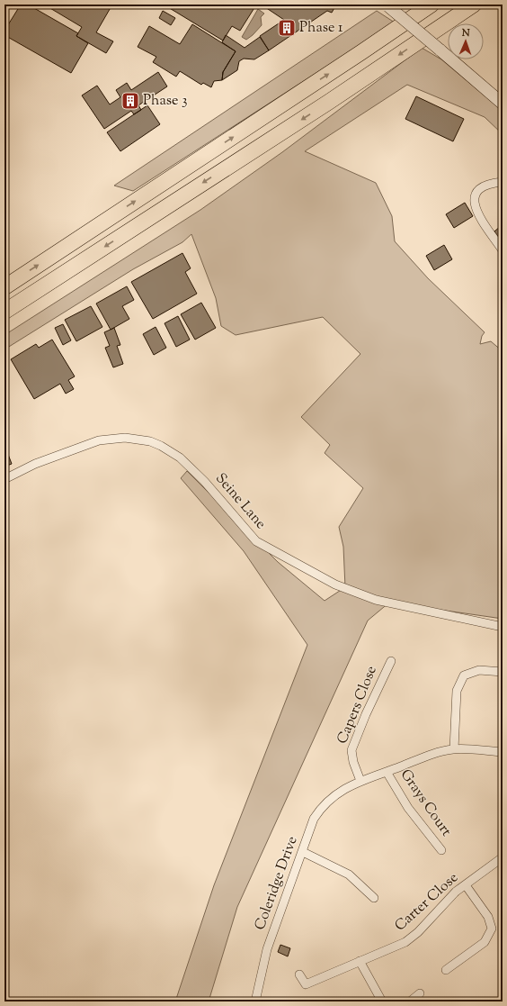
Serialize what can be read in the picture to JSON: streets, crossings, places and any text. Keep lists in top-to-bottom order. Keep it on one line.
{"streets":{"street":["Seine Lane","Capers Close","Grays Court","Coleridge Drive","Carter Close"]},"crossings":[["Capers Close","Coleridge Drive"],["Grays Court","Coleridge Drive"]],"places":{"building":["Phase 1","Phase 3"]},"north":"top"}
